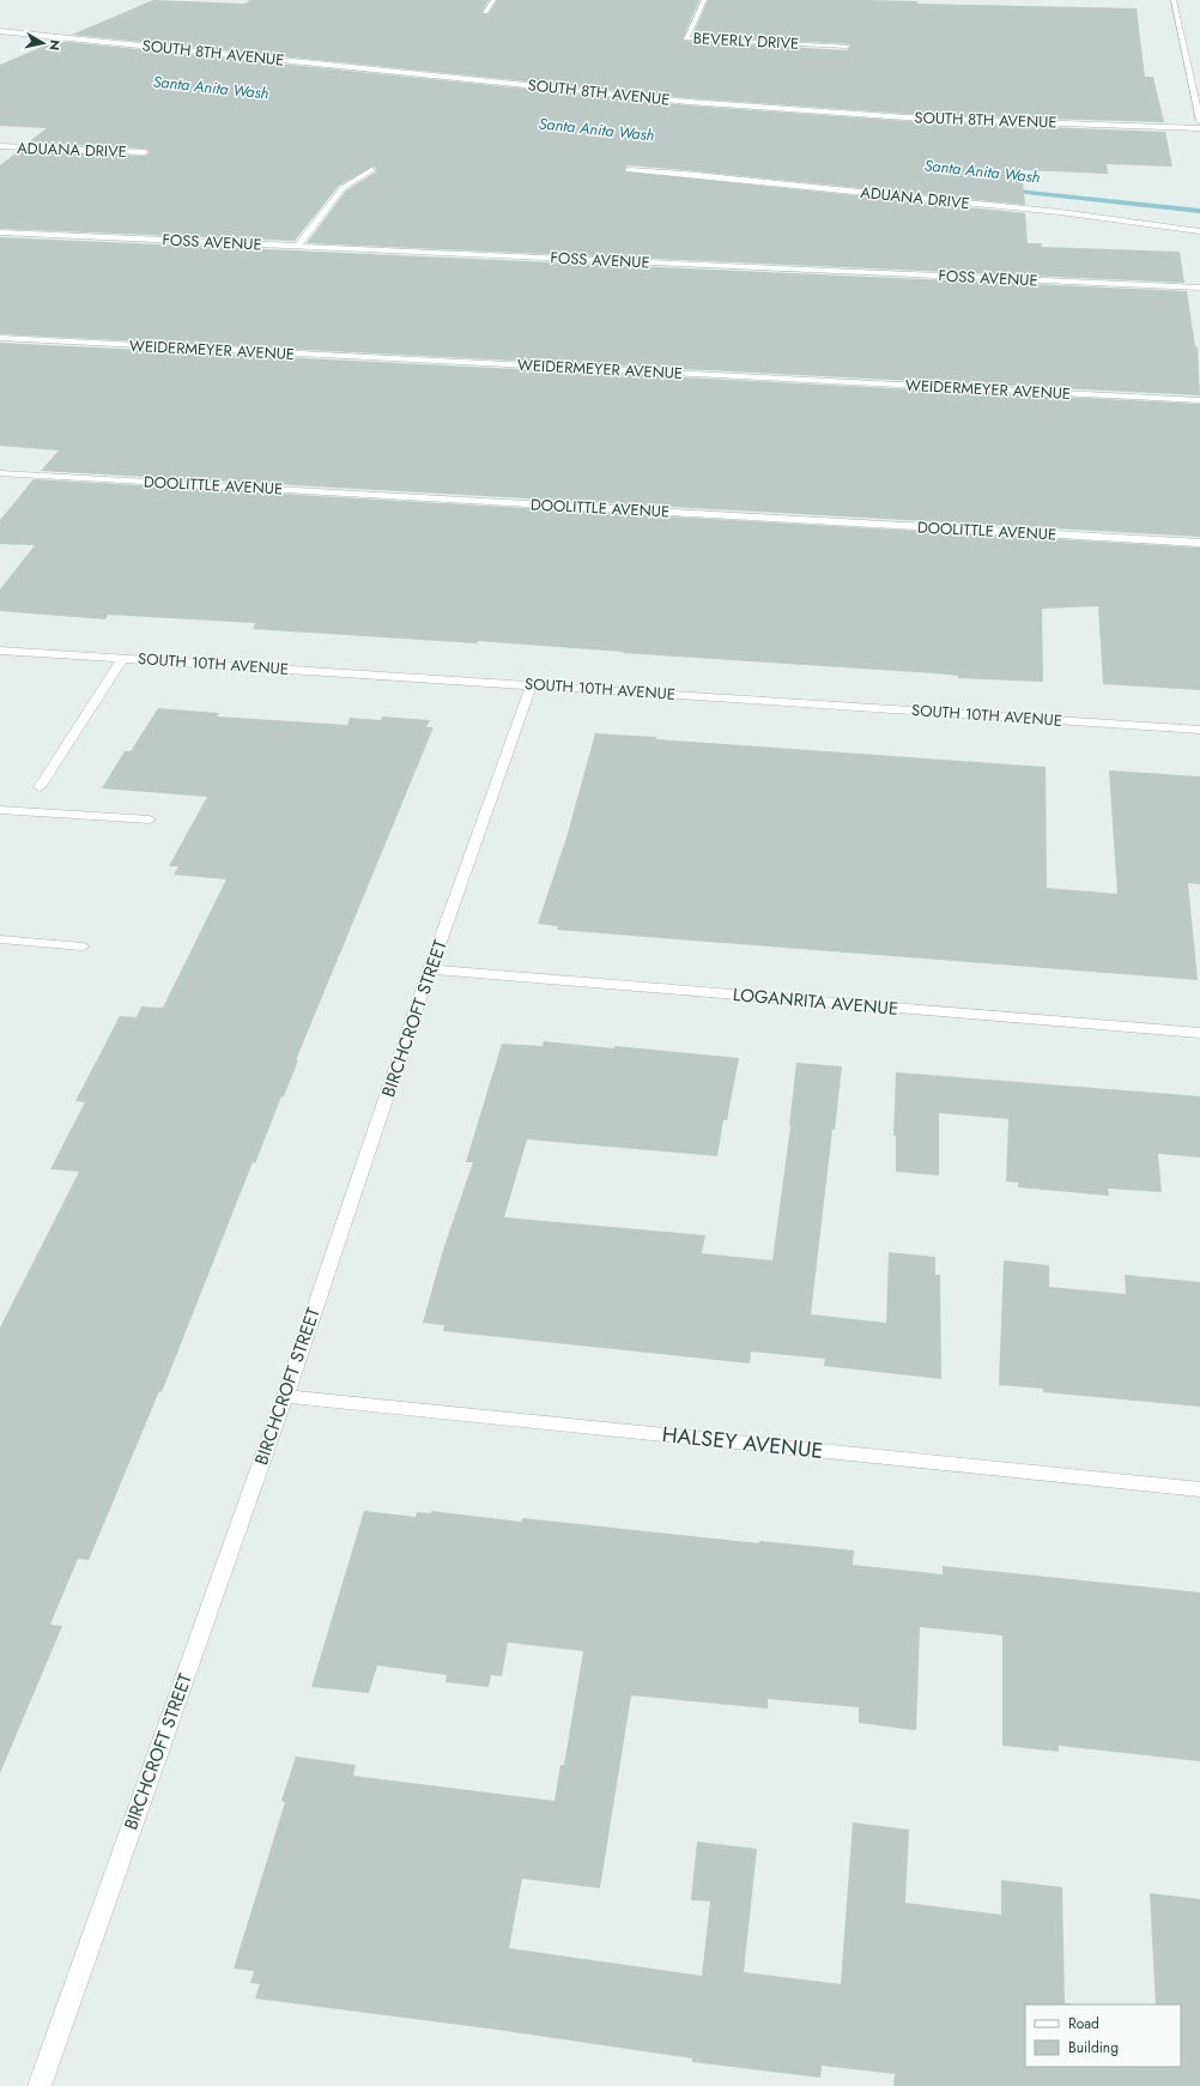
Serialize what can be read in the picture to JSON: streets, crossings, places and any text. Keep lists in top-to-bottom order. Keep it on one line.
{"streets":{"street":["BEVERLY DRIVE","SOUTH 8TH AVENUE","ADUANA DRIVE","FOSS AVENUE","WEIDERMEYER AVENUE","DOOLITTLE AVENUE","SOUTH 10TH AVENUE","LOGANRITA AVENUE","BIRCHCROFT STREET","HALSEY AVENUE"]},"crossings":[["SOUTH 10TH AVENUE","BIRCHCROFT STREET"],["LOGANRITA AVENUE","BIRCHCROFT STREET"],["BIRCHCROFT STREET","HALSEY AVENUE"]],"water":["Santa Anita Wash"],"legend":["Road","Building"],"north":"right"}
